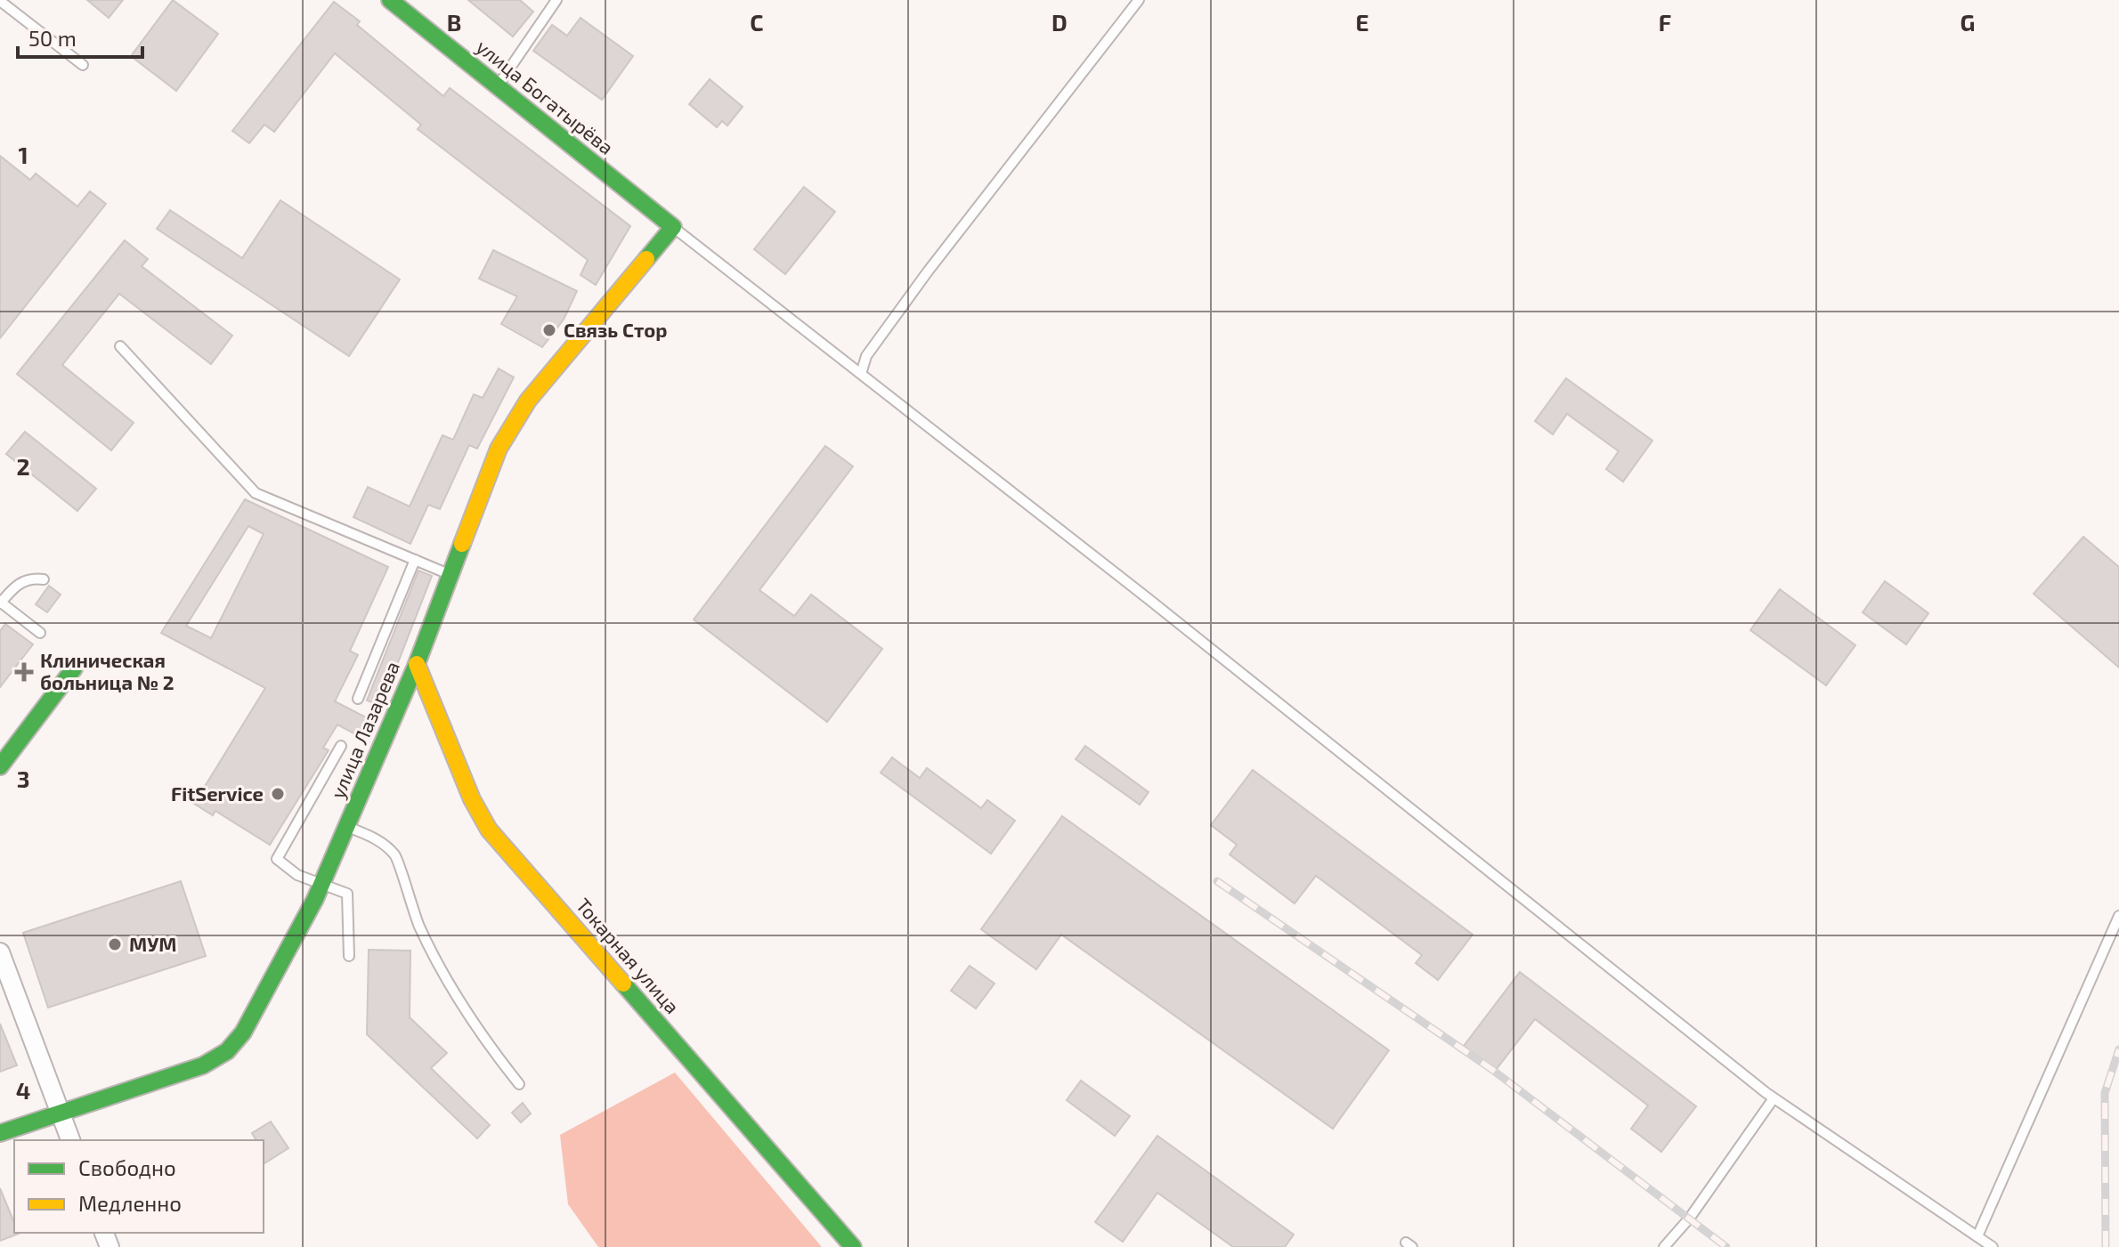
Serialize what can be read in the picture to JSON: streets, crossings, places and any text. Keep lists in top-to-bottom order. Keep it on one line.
{"streets":{"street":["улица Богатырёва","улица Лазарева","Токарная улица"]},"crossings":[["улица Богатырёва","улица Лазарева"],["улица Лазарева","Токарная улица"]],"places":{"other":["Связь Стор","FitService","МУМ"],"health":["Клиническая больница № 2"]},"legend":["Свободно","Медленно"],"scale_bar":"50 m","grid":{"columns":["B","C","D","E","F","G"],"rows":["1","2","3","4"]}}
